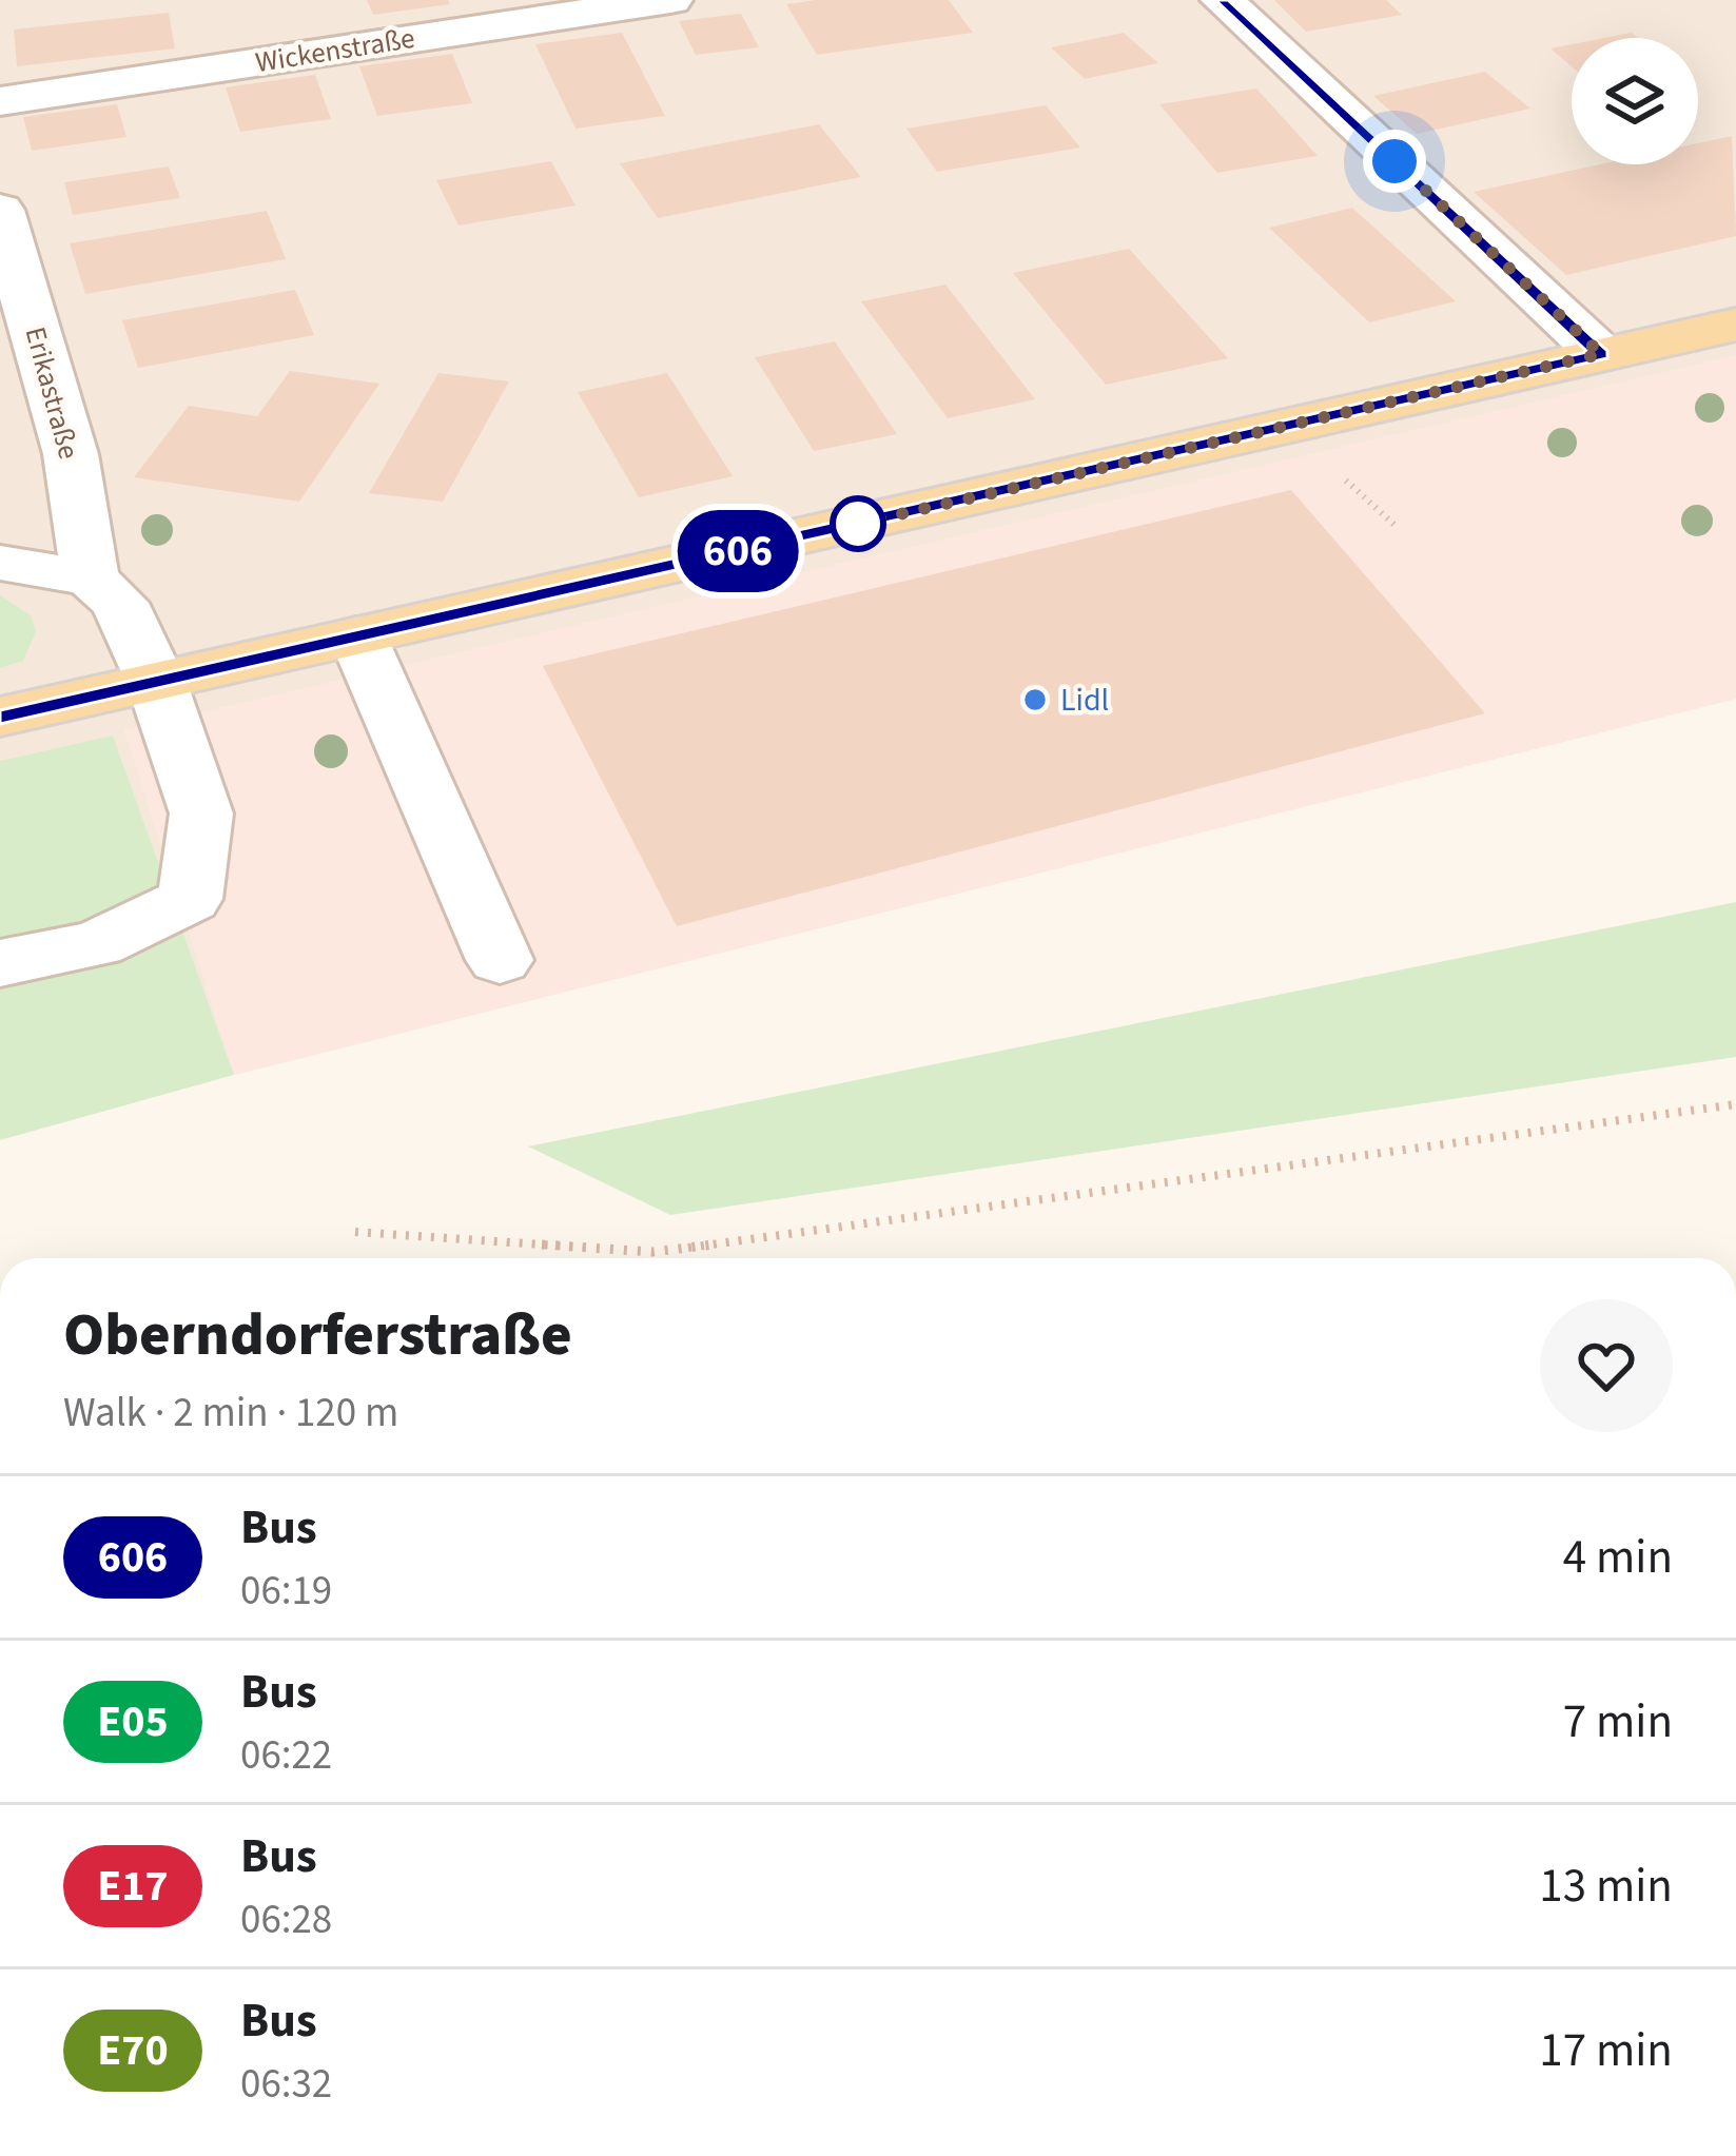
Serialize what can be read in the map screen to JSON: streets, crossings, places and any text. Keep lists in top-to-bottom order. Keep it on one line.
{"streets":{"street":["Wickenstraße","Erikastraße"]},"places":["Lidl"],"lines":["bus line 606"],"page":{"on_map":"606","heading":["Oberndorferstraße","Walk · 2 min · 120 m"],"list":[{"mark":"606","name":"Bus","note":"06:19","value":"4 min"},{"mark":"E05","name":"Bus","note":"06:22","value":"7 min"},{"mark":"E17","name":"Bus","note":"06:28","value":"13 min"},{"mark":"E70","name":"Bus","note":"06:32","value":"17 min"}]}}
